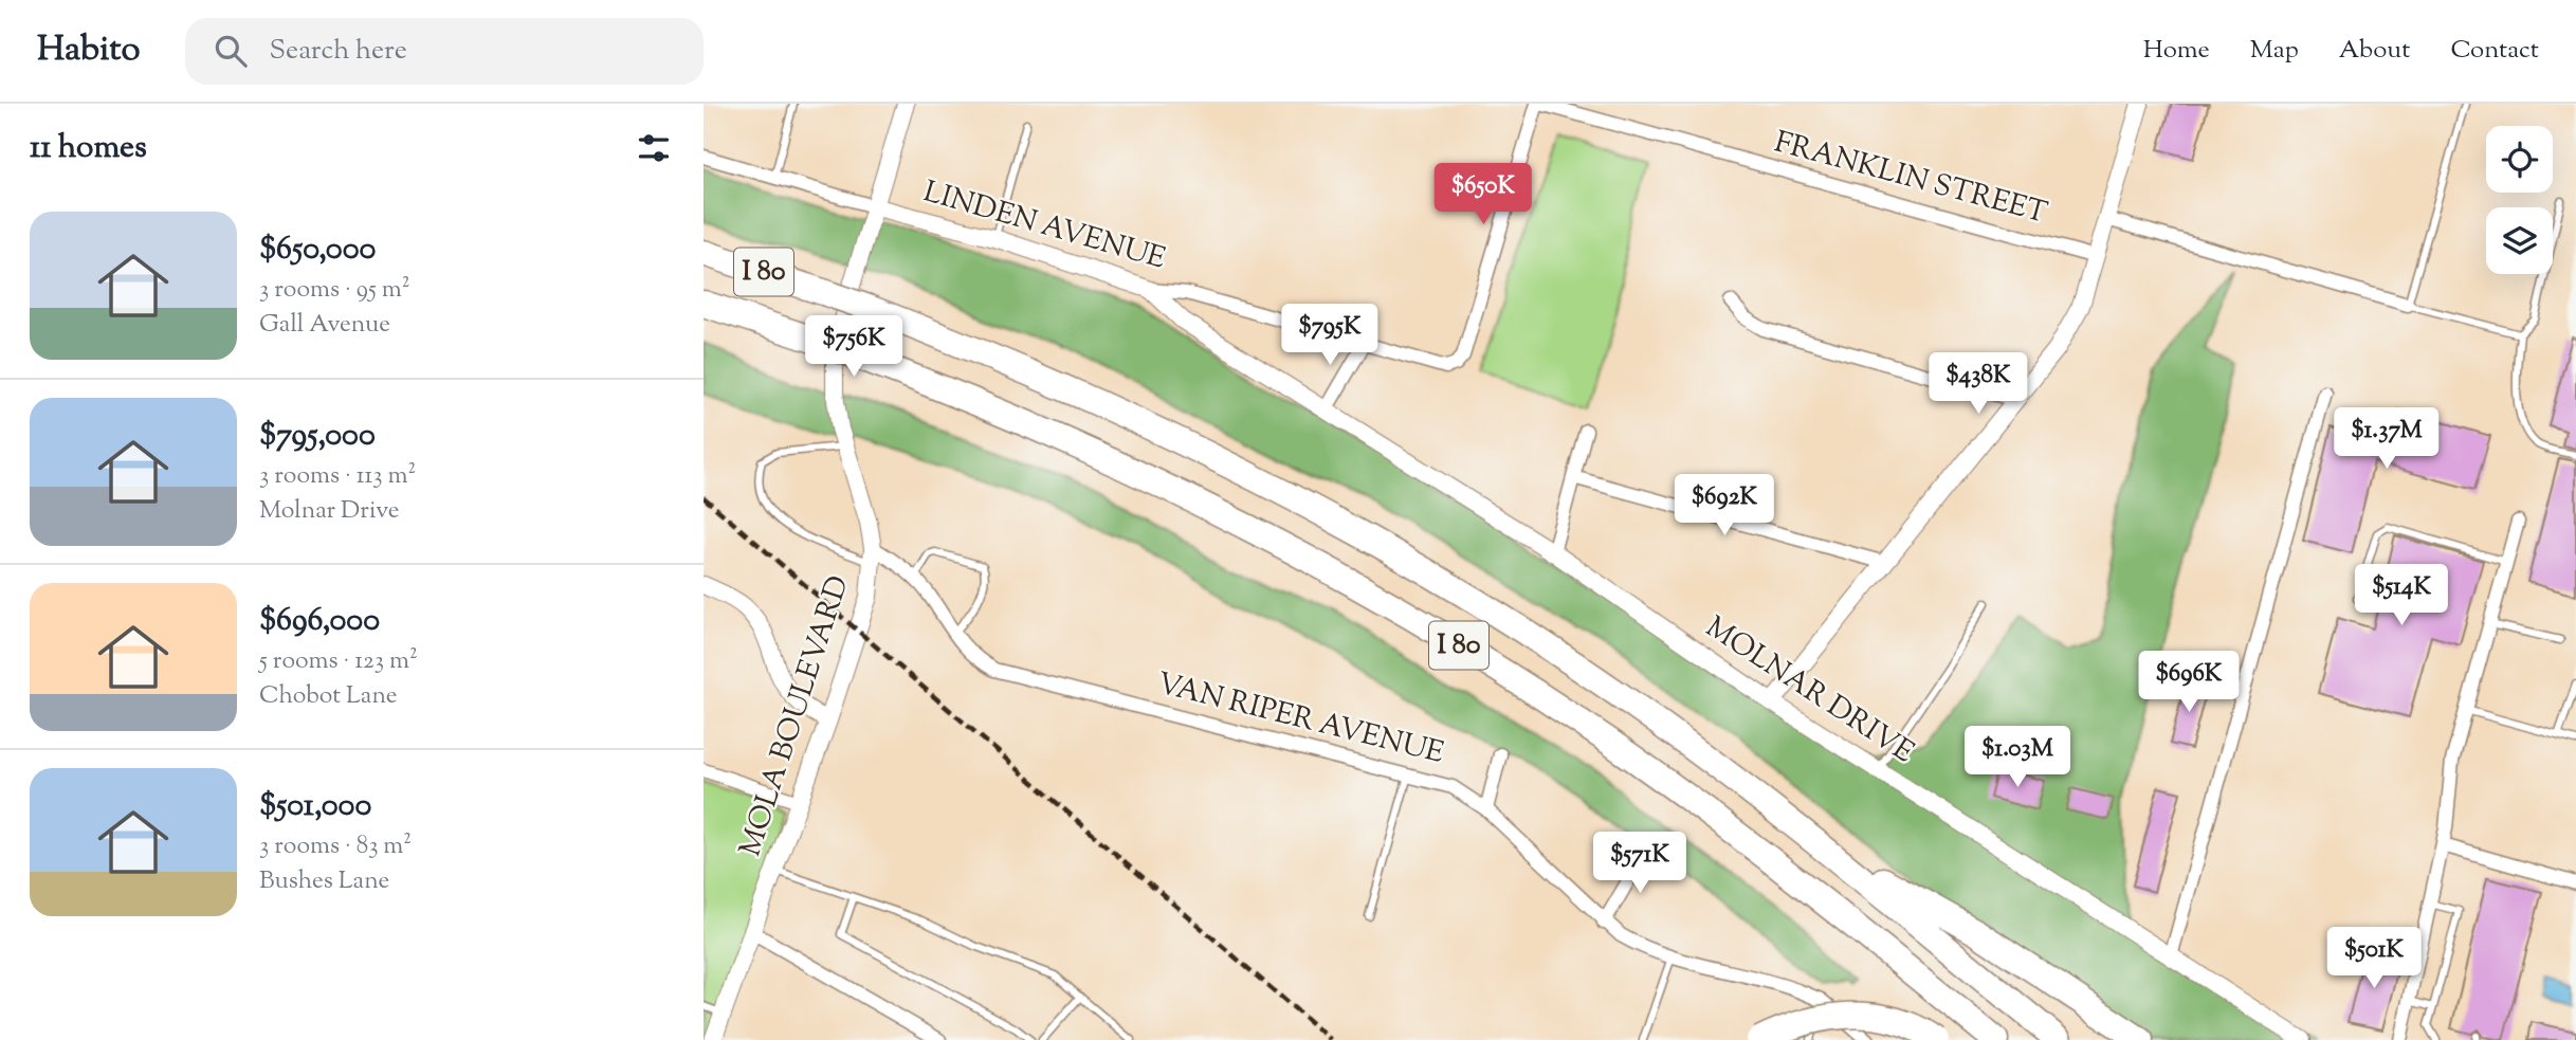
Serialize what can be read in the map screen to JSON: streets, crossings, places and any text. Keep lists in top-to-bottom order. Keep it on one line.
{"streets":{"highway":["I 80"],"street":["FRANKLIN STREET","LINDEN AVENUE","MOLNAR DRIVE","MOLA BOULEVARD","VAN RIPER AVENUE"]},"crossings":[["FRANKLIN STREET","LINDEN AVENUE"],["LINDEN AVENUE","MOLNAR DRIVE"],["LINDEN AVENUE","MOLA BOULEVARD"],["MOLA BOULEVARD","VAN RIPER AVENUE"]],"page":{"header":"Habito","search":"Search here","nav":["Home","Map","About","Contact"],"heading":"11 homes","price":["$650K","$795K","$756K","$438K","$1.37M","$692K","$514K","$696K","$1.03M","$571K","$501K"],"list":[{"name":"$650,000","note":"3 rooms · 95 m² · Gall Avenue"},{"name":"$795,000","note":"3 rooms · 113 m² · Molnar Drive"},{"name":"$696,000","note":"5 rooms · 123 m² · Chobot Lane"},{"name":"$501,000","note":"3 rooms · 83 m² · Bushes Lane"}]}}
